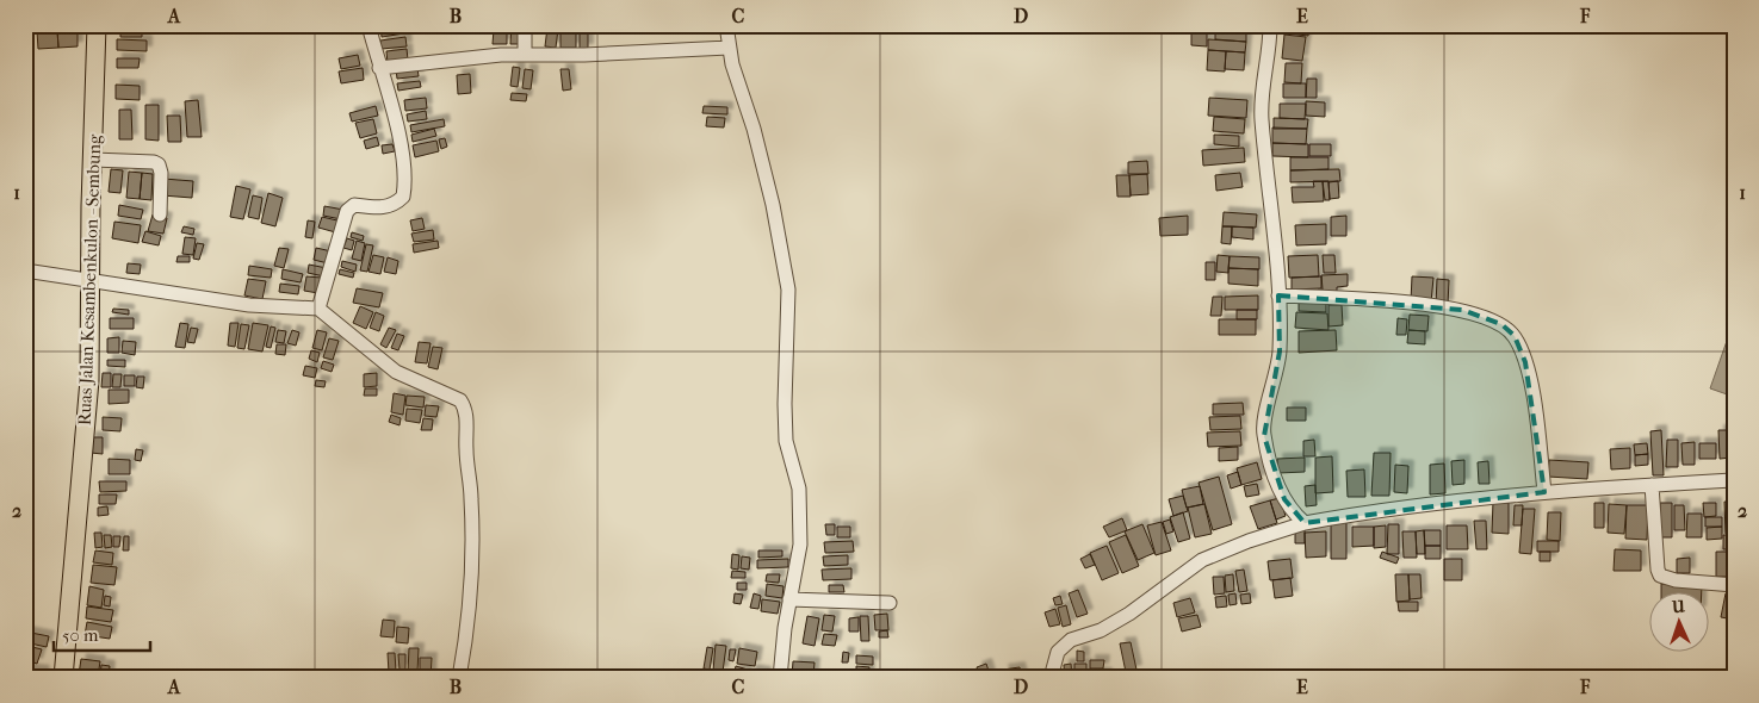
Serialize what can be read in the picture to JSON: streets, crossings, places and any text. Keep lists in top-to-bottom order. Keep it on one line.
{"streets":{"main road":["Ruas Jalan Kesambenkulon - Sembung"]},"scale_bar":"50 m","north":"top","grid":{"columns":["A","B","C","D","E","F"],"rows":["1","2"]}}
